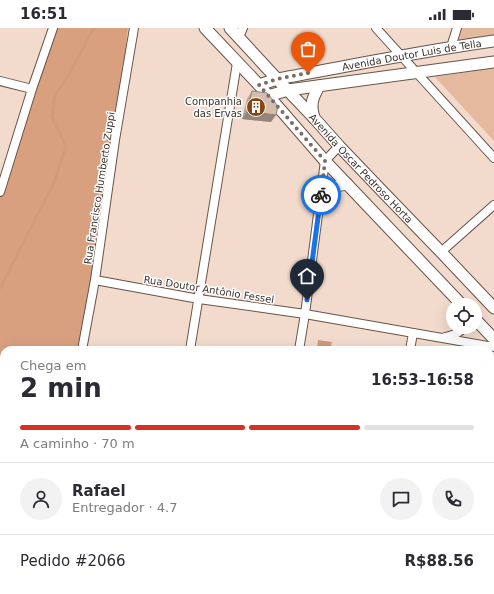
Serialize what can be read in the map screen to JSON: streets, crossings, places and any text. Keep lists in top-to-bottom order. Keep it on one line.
{"streets":{"main road":["Avenida Doutor Luis de Tella","Avenida Oscar Pedroso Horta"],"street":["Rua Francisco Humberto Zuppi","Rua Doutor Antônio Fessel"]},"crossings":[["Avenida Doutor Luis de Tella","Avenida Oscar Pedroso Horta"],["Rua Francisco Humberto Zuppi","Rua Doutor Antônio Fessel"]],"places":{"building":["Companhia das Ervas"]},"page":{"status":"16:51","heading":["2 min","Chega em","16:53–16:58"],"panel":["Rafael","Entregador · 4.7","Pedido #2066","R$88.56"],"bar":"A caminho · 70 m"}}
